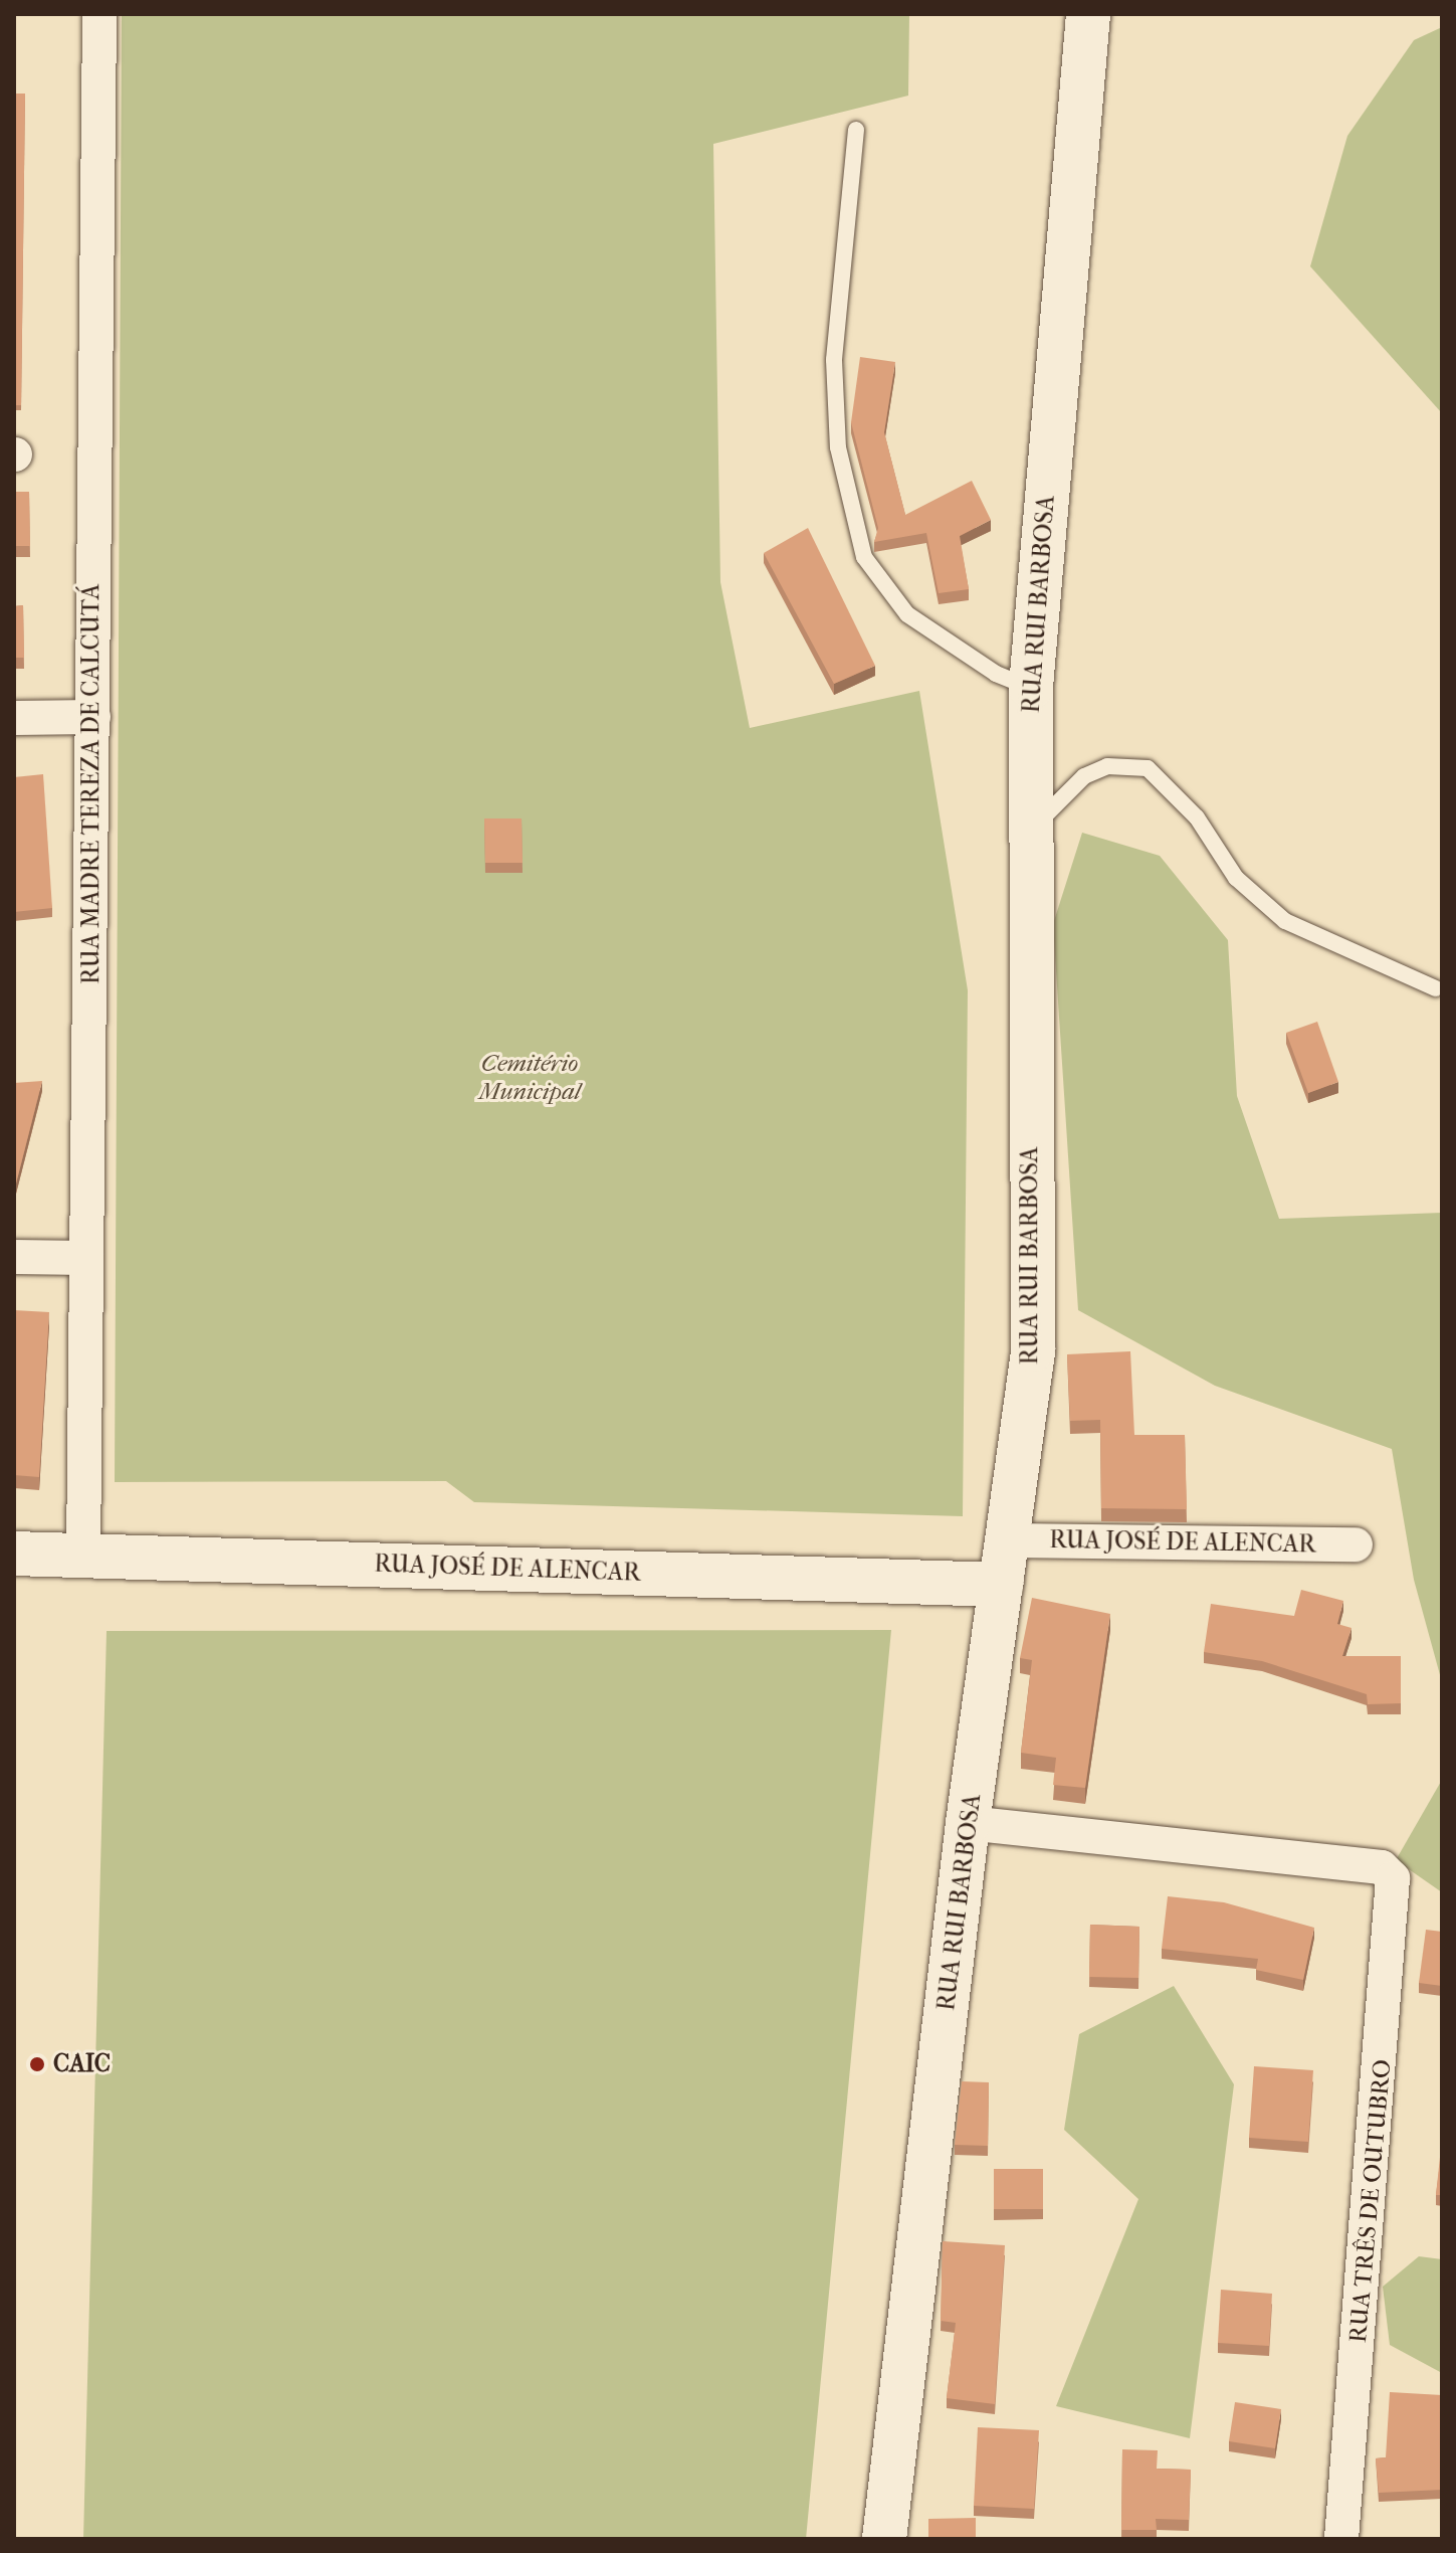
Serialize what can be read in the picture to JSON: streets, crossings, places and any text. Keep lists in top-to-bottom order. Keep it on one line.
{"streets":{"main road":["RUA RUI BARBOSA","RUA JOSÉ DE ALENCAR"],"street":["RUA MADRE TEREZA DE CALCUTÁ","RUA TRÊS DE OUTUBRO"]},"crossings":[["RUA RUI BARBOSA","RUA JOSÉ DE ALENCAR"],["RUA RUI BARBOSA","RUA TRÊS DE OUTUBRO"],["RUA MADRE TEREZA DE CALCUTÁ","RUA JOSÉ DE ALENCAR"]],"parks":["Cemitério Municipal"],"places":["CAIC"]}
